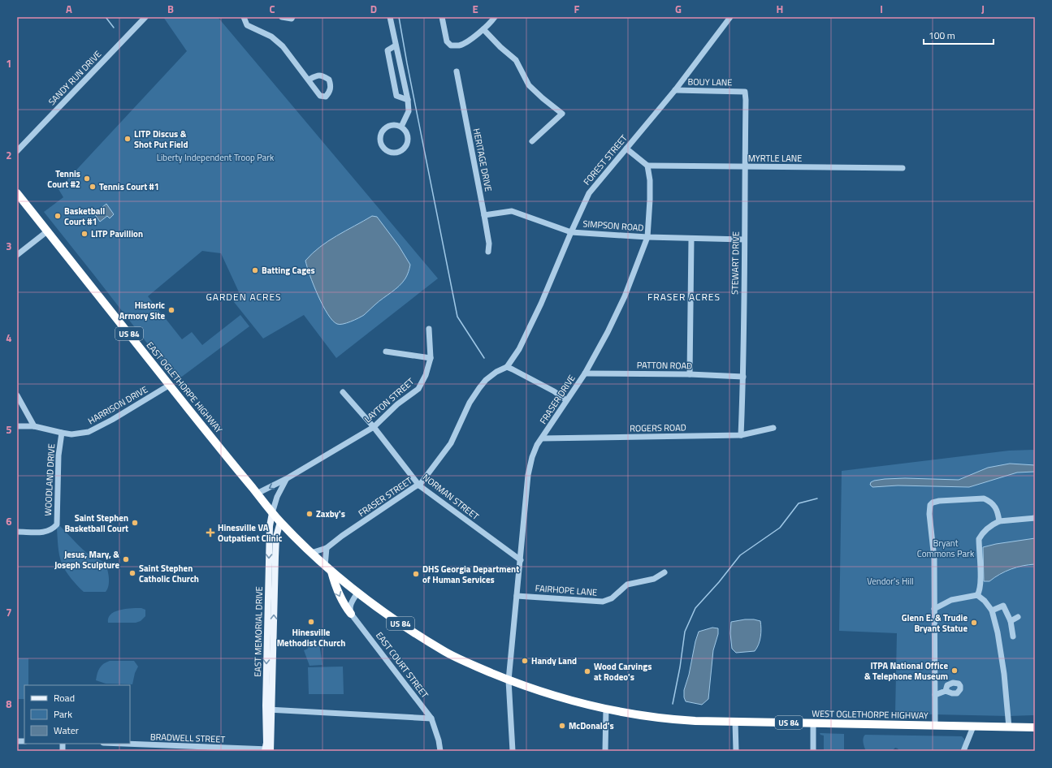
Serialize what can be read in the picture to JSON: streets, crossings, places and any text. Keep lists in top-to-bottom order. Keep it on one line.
{"streets":{"highway":["US 84","EAST OGLETHORPE HIGHWAY","WEST OGLETHORPE HIGHWAY"],"main road":["EAST MEMORIAL DRIVE"],"street":["SANDY RUN DRIVE","BOUY LANE","MYRTLE LANE","HERITAGE DRIVE","FOREST STREET","SIMPSON ROAD","STEWART DRIVE","PATTON ROAD","FRASER DRIVE","LAYTON STREET","HARRISON DRIVE","ROGERS ROAD","WOODLAND DRIVE","FRASER STREET","NORMAN STREET","FAIRHOPE LANE","EAST COURT STREET","BRADWELL STREET"]},"crossings":[["BOUY LANE","FOREST STREET"],["BOUY LANE","STEWART DRIVE"],["MYRTLE LANE","STEWART DRIVE"],["MYRTLE LANE","FRASER DRIVE"],["HERITAGE DRIVE","SIMPSON ROAD"],["FOREST STREET","SIMPSON ROAD"],["FOREST STREET","FRASER STREET"],["SIMPSON ROAD","STEWART DRIVE"],["SIMPSON ROAD","FRASER DRIVE"],["STEWART DRIVE","PATTON ROAD"],["STEWART DRIVE","ROGERS ROAD"],["PATTON ROAD","FRASER DRIVE"],["EAST OGLETHORPE HIGHWAY","LAYTON STREET"],["EAST OGLETHORPE HIGHWAY","HARRISON DRIVE"],["EAST OGLETHORPE HIGHWAY","FRASER STREET"],["EAST OGLETHORPE HIGHWAY","EAST MEMORIAL DRIVE"],["EAST OGLETHORPE HIGHWAY","WEST OGLETHORPE HIGHWAY"],["FRASER DRIVE","ROGERS ROAD"],["FRASER DRIVE","NORMAN STREET"],["FRASER DRIVE","FAIRHOPE LANE"],["FRASER DRIVE","WEST OGLETHORPE HIGHWAY"],["LAYTON STREET","NORMAN STREET"],["HARRISON DRIVE","WOODLAND DRIVE"],["FRASER STREET","NORMAN STREET"],["EAST MEMORIAL DRIVE","BRADWELL STREET"]],"districts":["GARDEN ACRES","FRASER ACRES"],"parks":["Liberty Independent Troop Park","Bryant Commons Park","Vendor's Hill"],"places":{"other":["LITP Discus & Shot Put Field","Tennis Court #2","Tennis Court #1","Basketball Court #1","LITP Pavillion","Batting Cages","Historic Armory Site","Zaxby's","Saint Stephen Basketball Court","Jesus, Mary, & Joseph Sculpture","Saint Stephen Catholic Church","DHS Georgia Department of Human Services","Hinesville Methodist Church","Glenn E. & Trudie Bryant Statue","Handy Land","ITPA National Office & Telephone Museum","Wood Carvings at Rodeo's","McDonald's"],"health":["Hinesville VA Outpatient Clinic"]},"legend":["Road","Park","Water"],"scale_bar":"100 m","grid":{"columns":["A","B","C","D","E","F","G","H","I","J"],"rows":["1","2","3","4","5","6","7","8"]}}
